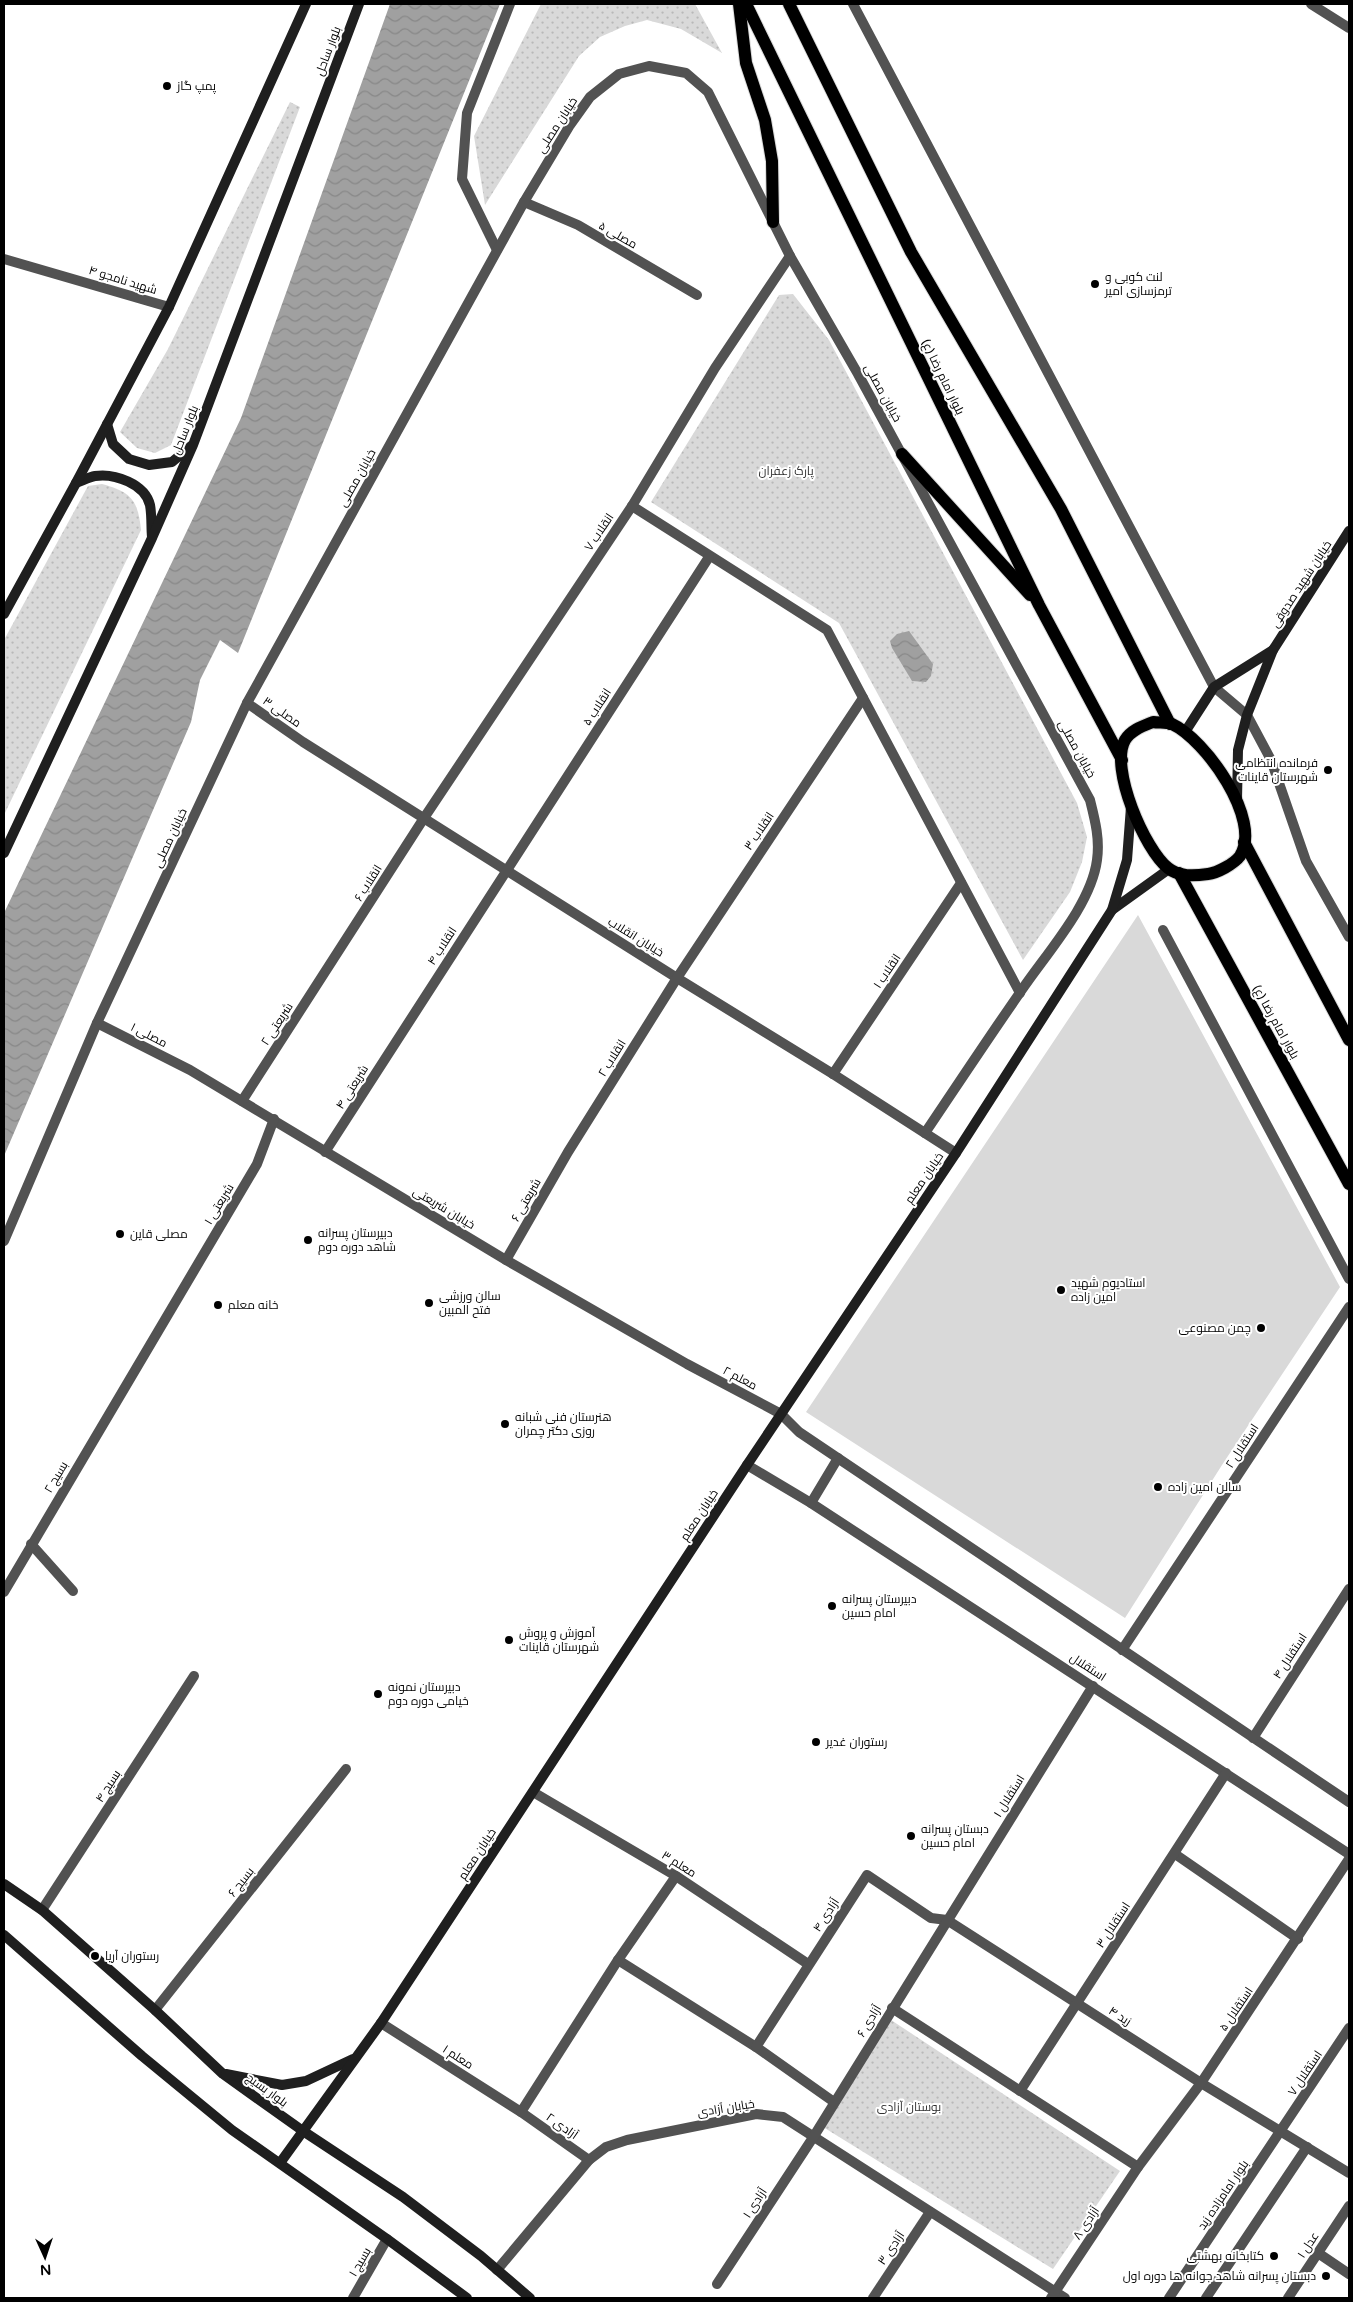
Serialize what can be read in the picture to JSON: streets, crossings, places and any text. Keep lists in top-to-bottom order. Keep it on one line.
{"streets":{"main road":["بلوار ساحل","بلوار امام رضا (ع)","خیابان شهید صدوقی","خیابان معلم","بلوار بسیج"],"street":["خیابان مصلی","مصلی ۵","شهید نامجو ۴","انقلاب ۷","انقلاب ۵","مصلی ۳","انقلاب ۳","انقلاب ۶","خیابان انقلاب","انقلاب ۴","انقلاب ۱","شریعتی ۲","مصلی ۱","انقلاب ۲","شریعتی ۴","شریعتی ۶","شریعتی ۱","خیابان شریعتی","معلم ۲","استقلال ۲","بسیج ۲","استقلال ۴","استقلال","بسیج ۴","استقلال ۱","معلم ۳","بسیج ۶","آزادی ۴","استقلال ۳","استقلال ۵","زید ۴","آزادی ۶","معلم ۱","استقلال ۷","خیابان آزادی","آزادی ۲","بلوار امامزاده زید","آزادی ۱","آزادی ۸","عدل ۱","آزادی ۳","بسیج ۱"]},"crossings":[["خیابان مصلی","مصلی ۵"],["خیابان مصلی","انقلاب ۷"],["خیابان مصلی","مصلی ۳"],["خیابان مصلی","خیابان انقلاب"],["خیابان مصلی","مصلی ۱"],["انقلاب ۷","انقلاب ۶"],["انقلاب ۷","خیابان انقلاب"],["انقلاب ۵","خیابان انقلاب"],["انقلاب ۵","انقلاب ۴"],["مصلی ۳","خیابان انقلاب"],["انقلاب ۳","خیابان انقلاب"],["انقلاب ۳","انقلاب ۲"],["انقلاب ۶","خیابان انقلاب"],["انقلاب ۶","شریعتی ۲"],["خیابان انقلاب","انقلاب ۴"],["خیابان انقلاب","انقلاب ۱"],["خیابان انقلاب","انقلاب ۲"],["خیابان انقلاب","خیابان معلم"],["انقلاب ۴","شریعتی ۴"],["شریعتی ۲","خیابان شریعتی"],["مصلی ۱","خیابان شریعتی"],["انقلاب ۲","شریعتی ۶"],["شریعتی ۴","خیابان شریعتی"],["خیابان معلم","معلم ۲"],["خیابان معلم","استقلال"],["خیابان معلم","معلم ۳"],["خیابان معلم","معلم ۱"],["خیابان معلم","بلوار بسیج"],["شریعتی ۶","خیابان شریعتی"],["شریعتی ۱","خیابان شریعتی"],["شریعتی ۱","بسیج ۲"],["خیابان شریعتی","معلم ۲"],["استقلال","استقلال ۱"],["استقلال","استقلال ۳"],["بسیج ۴","بلوار بسیج"],["استقلال ۱","آزادی ۴"],["استقلال ۱","زید ۴"],["استقلال ۱","آزادی ۶"],["معلم ۳","آزادی ۴"],["بسیج ۶","بلوار بسیج"],["آزادی ۴","زید ۴"],["آزادی ۴","آزادی ۶"],["استقلال ۳","زید ۴"],["استقلال ۵","زید ۴"],["استقلال ۵","آزادی ۸"],["زید ۴","آزادی ۶"],["زید ۴","استقلال ۷"],["زید ۴","بلوار امامزاده زید"],["آزادی ۶","خیابان آزادی"],["آزادی ۶","آزادی ۱"],["معلم ۱","آزادی ۲"],["استقلال ۷","بلوار امامزاده زید"],["بلوار بسیج","خیابان آزادی"],["خیابان آزادی","آزادی ۲"],["خیابان آزادی","آزادی ۱"],["خیابان آزادی","آزادی ۸"],["خیابان آزادی","آزادی ۳"]],"parks":["پارک زعفران","بوستان آزادی"],"places":["پمپ گاز","لنت کوبی و ترمزسازی امیر","فرمانده انتظامی شهرستان قاینات","مصلی قاین","دبیرستان پسرانه شاهد دوره دوم","استادیوم شهید امین زاده","سالن ورزشی فتح المبین","خانه معلم","چمن مصنوعی","هنرستان فنی شبانه روزی دکتر چمران","سالن امین زاده","دبیرستان پسرانه امام حسین","آموزش و پروش شهرستان قاینات","دبیرستان نمونه خیامی دوره دوم","رستوران غدیر","دبستان پسرانه امام حسین","رستوران آریا","کتابخانه بهشتی","دبستان پسرانه شاهد جوانه ها دوره اول"],"north":"bottom"}
